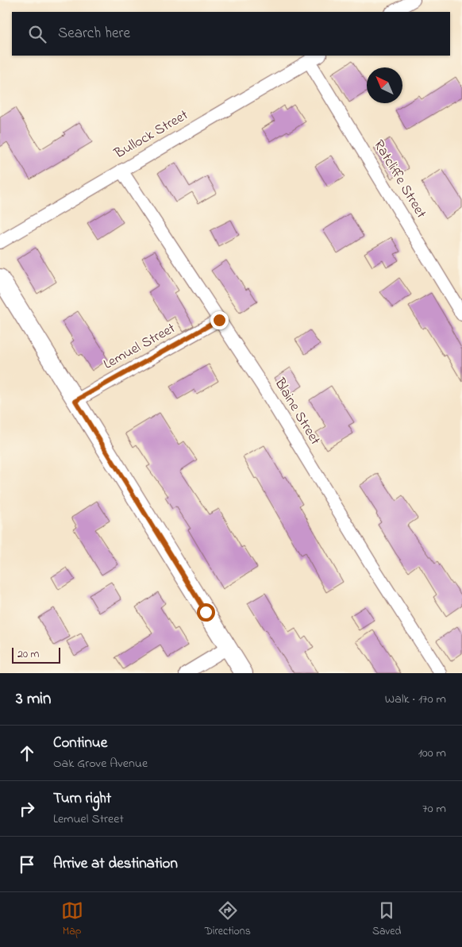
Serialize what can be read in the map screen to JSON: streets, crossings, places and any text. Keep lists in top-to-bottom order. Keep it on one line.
{"streets":{"street":["Bullock Street","Ratcliffe Street","Lemuel Street","Blaine Street"]},"crossings":[["Bullock Street","Ratcliffe Street"],["Bullock Street","Blaine Street"],["Lemuel Street","Blaine Street"]],"scale_bar":"20 m","north":"top left","page":{"search":"Search here","scale":"20 m","heading":["3 min","Walk · 170 m"],"list":[["Continue","Oak Grove Avenue","100 m"],["Turn right","Lemuel Street","70 m"],"Arrive at destination"],"nav":["Map","Directions","Saved"]}}
